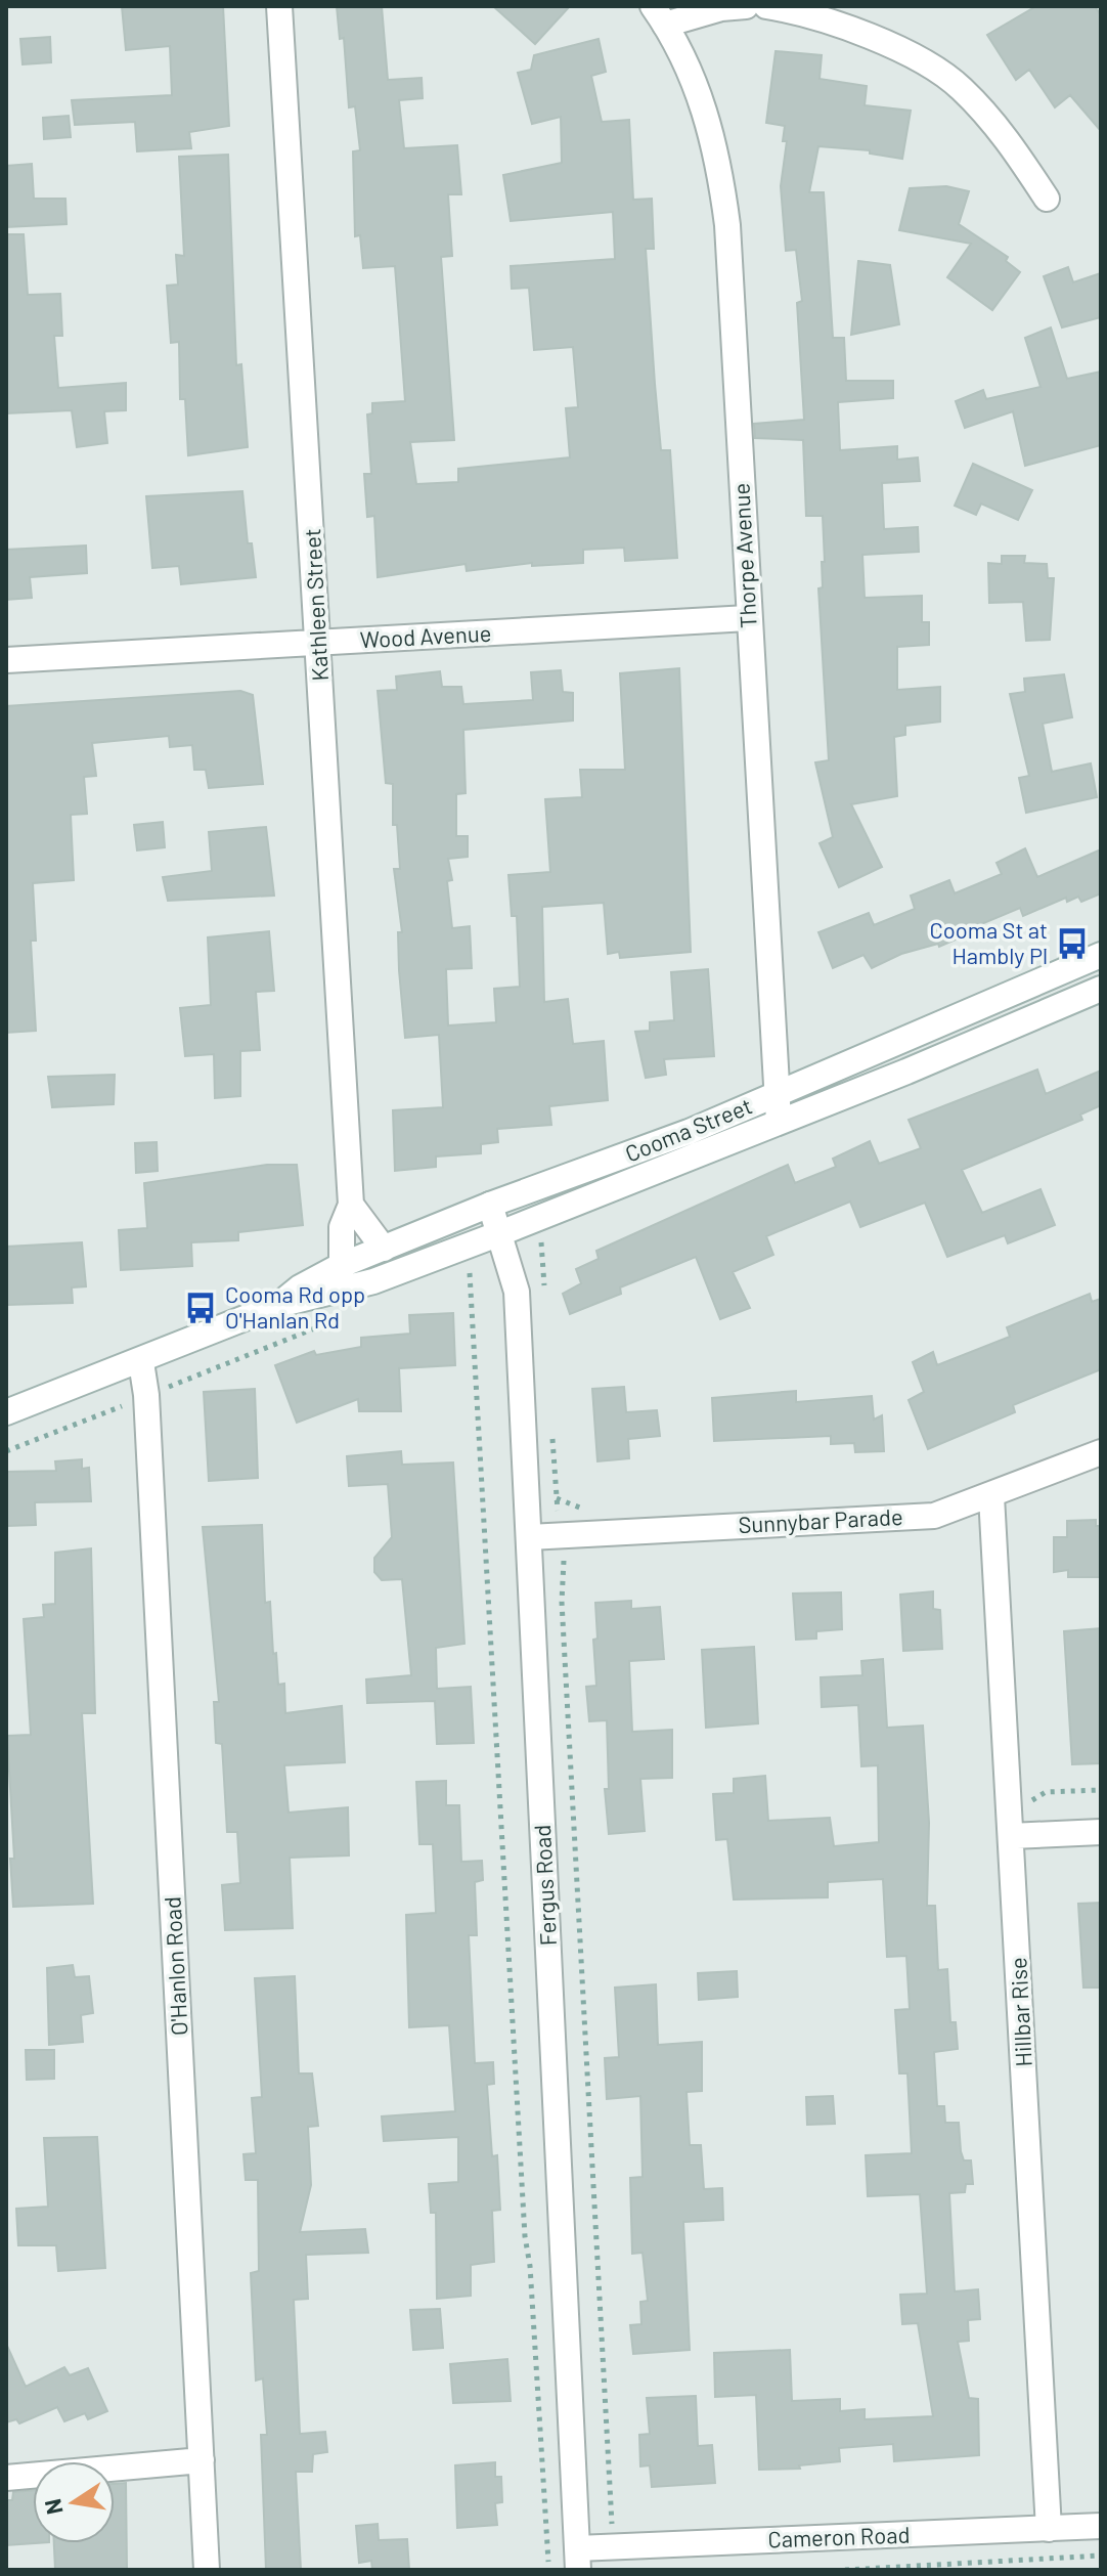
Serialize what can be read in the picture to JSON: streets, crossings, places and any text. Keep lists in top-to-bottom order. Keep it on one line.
{"streets":{"street":["Thorpe Avenue","Kathleen Street","Wood Avenue","Cooma Street","Sunnybar Parade","Fergus Road","O'Hanlon Road","Hillbar Rise","Cameron Road"]},"crossings":[["Thorpe Avenue","Wood Avenue"],["Thorpe Avenue","Cooma Street"],["Kathleen Street","Wood Avenue"],["Kathleen Street","Cooma Street"],["Cooma Street","Fergus Road"],["Cooma Street","O'Hanlon Road"],["Sunnybar Parade","Fergus Road"],["Sunnybar Parade","Hillbar Rise"],["Fergus Road","Cameron Road"],["Hillbar Rise","Cameron Road"]],"places":{"bus stop":["Cooma St at Hambly Pl","Cooma Rd opp O'Hanlan Rd"]},"north":"left"}
